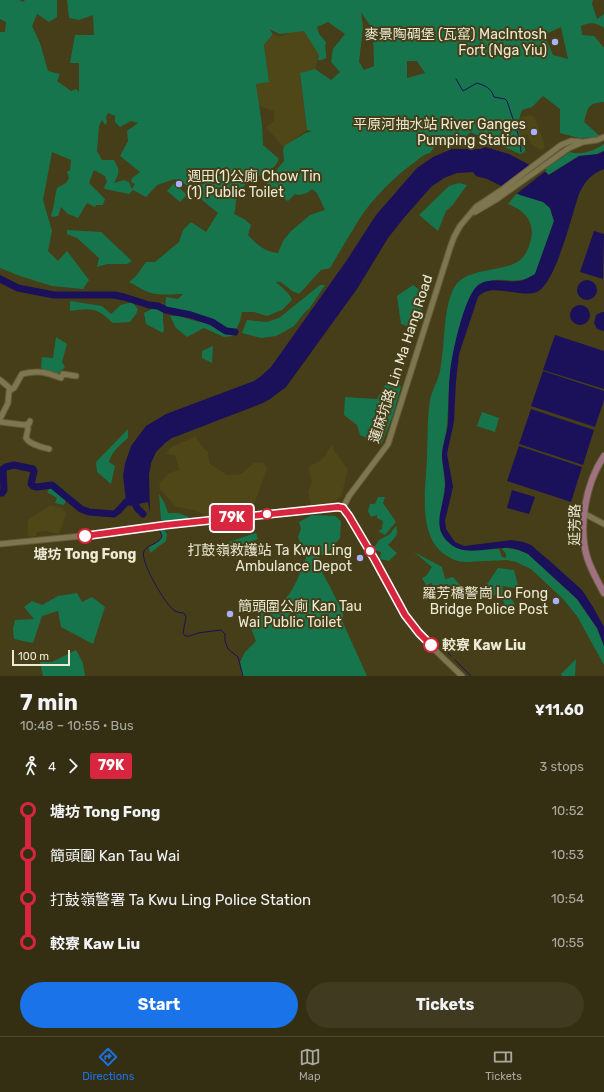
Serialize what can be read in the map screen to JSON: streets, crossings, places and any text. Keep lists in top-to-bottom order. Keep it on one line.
{"streets":{"main road":["延芳路"],"street":["蓮麻坑路 Lin Ma Hang Road"]},"places":["麥景陶碉堡 (瓦窰) MacIntosh Fort (Nga Yiu)","平原河抽水站 River Ganges Pumping Station","週田(1)公廁 Chow Tin (1) Public Toilet","塘坊 Tong Fong","打鼓嶺救護站 Ta Kwu Ling Ambulance Depot","羅芳橋警崗 Lo Fong Bridge Police Post","簡頭圍公廁 Kan Tau Wai Public Toilet","較寮 Kaw Liu"],"lines":["bus line 79K"],"scale_bar":"100 m","page":{"on_map":"79K","scale":"100 m","heading":["7 min","10:48 – 10:55 · Bus","¥11.60"],"legs":["4","79K","3 stops"],"list":[{"name":"塘坊 Tong Fong","value":"10:52"},{"name":"簡頭圍 Kan Tau Wai","value":"10:53"},{"name":"打鼓嶺警署 Ta Kwu Ling Police Station","value":"10:54"},{"name":"較寮 Kaw Liu","value":"10:55"}],"buttons":["Start","Tickets"],"tabs":["Directions","Map","Tickets"]}}
